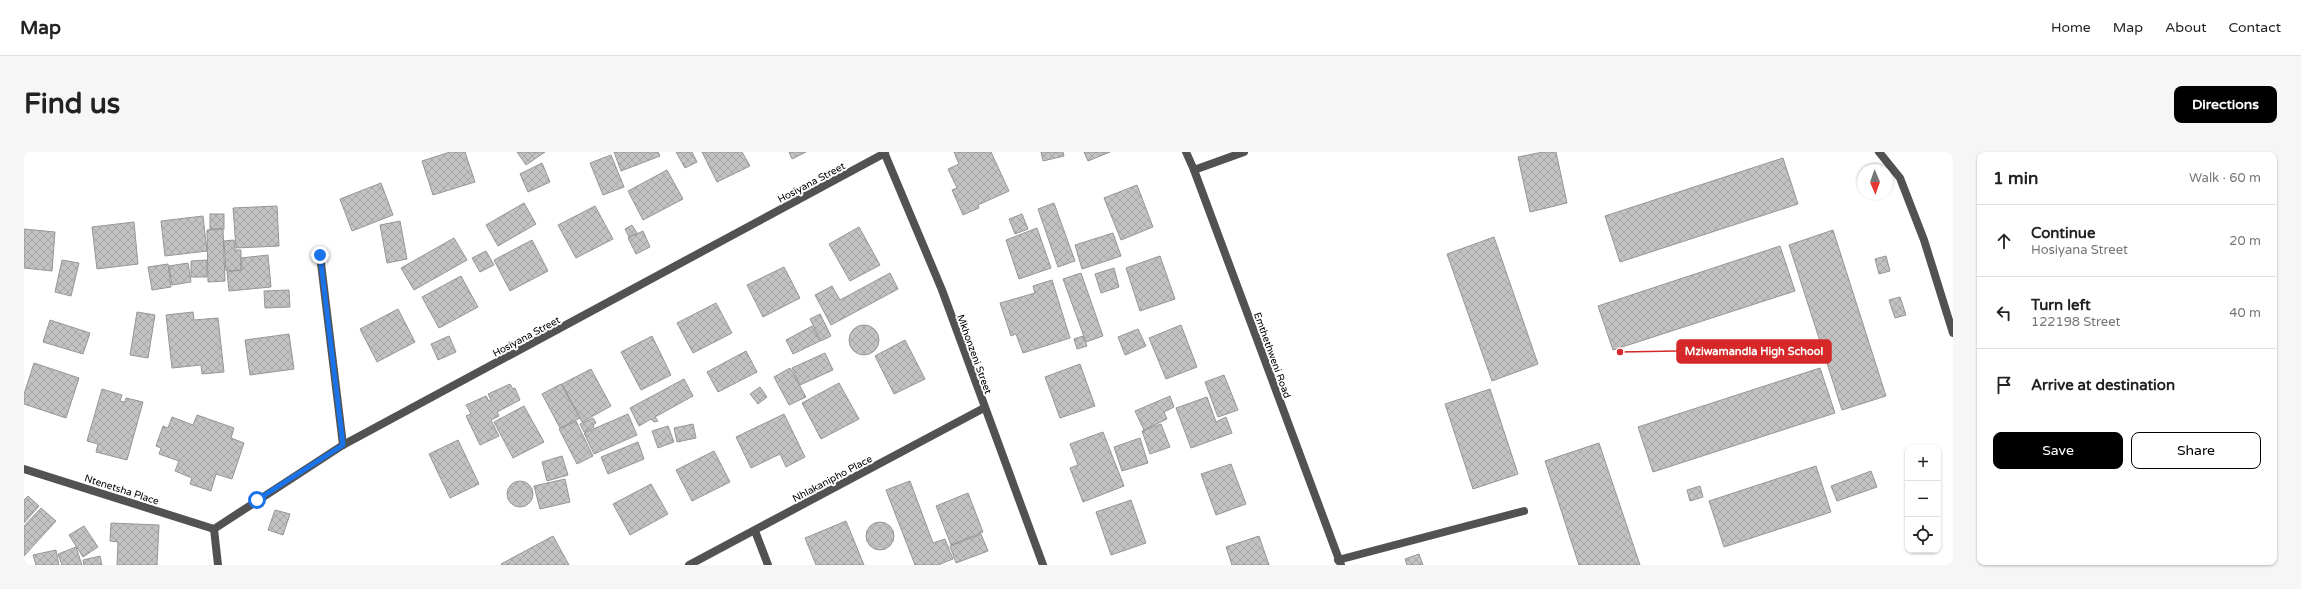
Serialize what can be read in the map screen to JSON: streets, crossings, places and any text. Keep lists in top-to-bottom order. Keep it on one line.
{"streets":{"street":["Hosiyana Street","Mkhonzeni Street","Emthethweni Road","Nhlakanipho Place","Ntenetsha Place"]},"crossings":[["Hosiyana Street","Mkhonzeni Street"],["Hosiyana Street","Ntenetsha Place"],["Mkhonzeni Street","Nhlakanipho Place"]],"places":["Mziwamandla High School"],"north":"bottom","page":{"header":"Map","nav":["Home","Map","About","Contact"],"buttons":["Directions",["Save","Share"]],"title":"Find us","heading":["1 min","Walk · 60 m"],"list":[["Continue","Hosiyana Street","20 m"],["Turn left","122198 Street","40 m"],"Arrive at destination"],"map_buttons":["+","−"]}}
